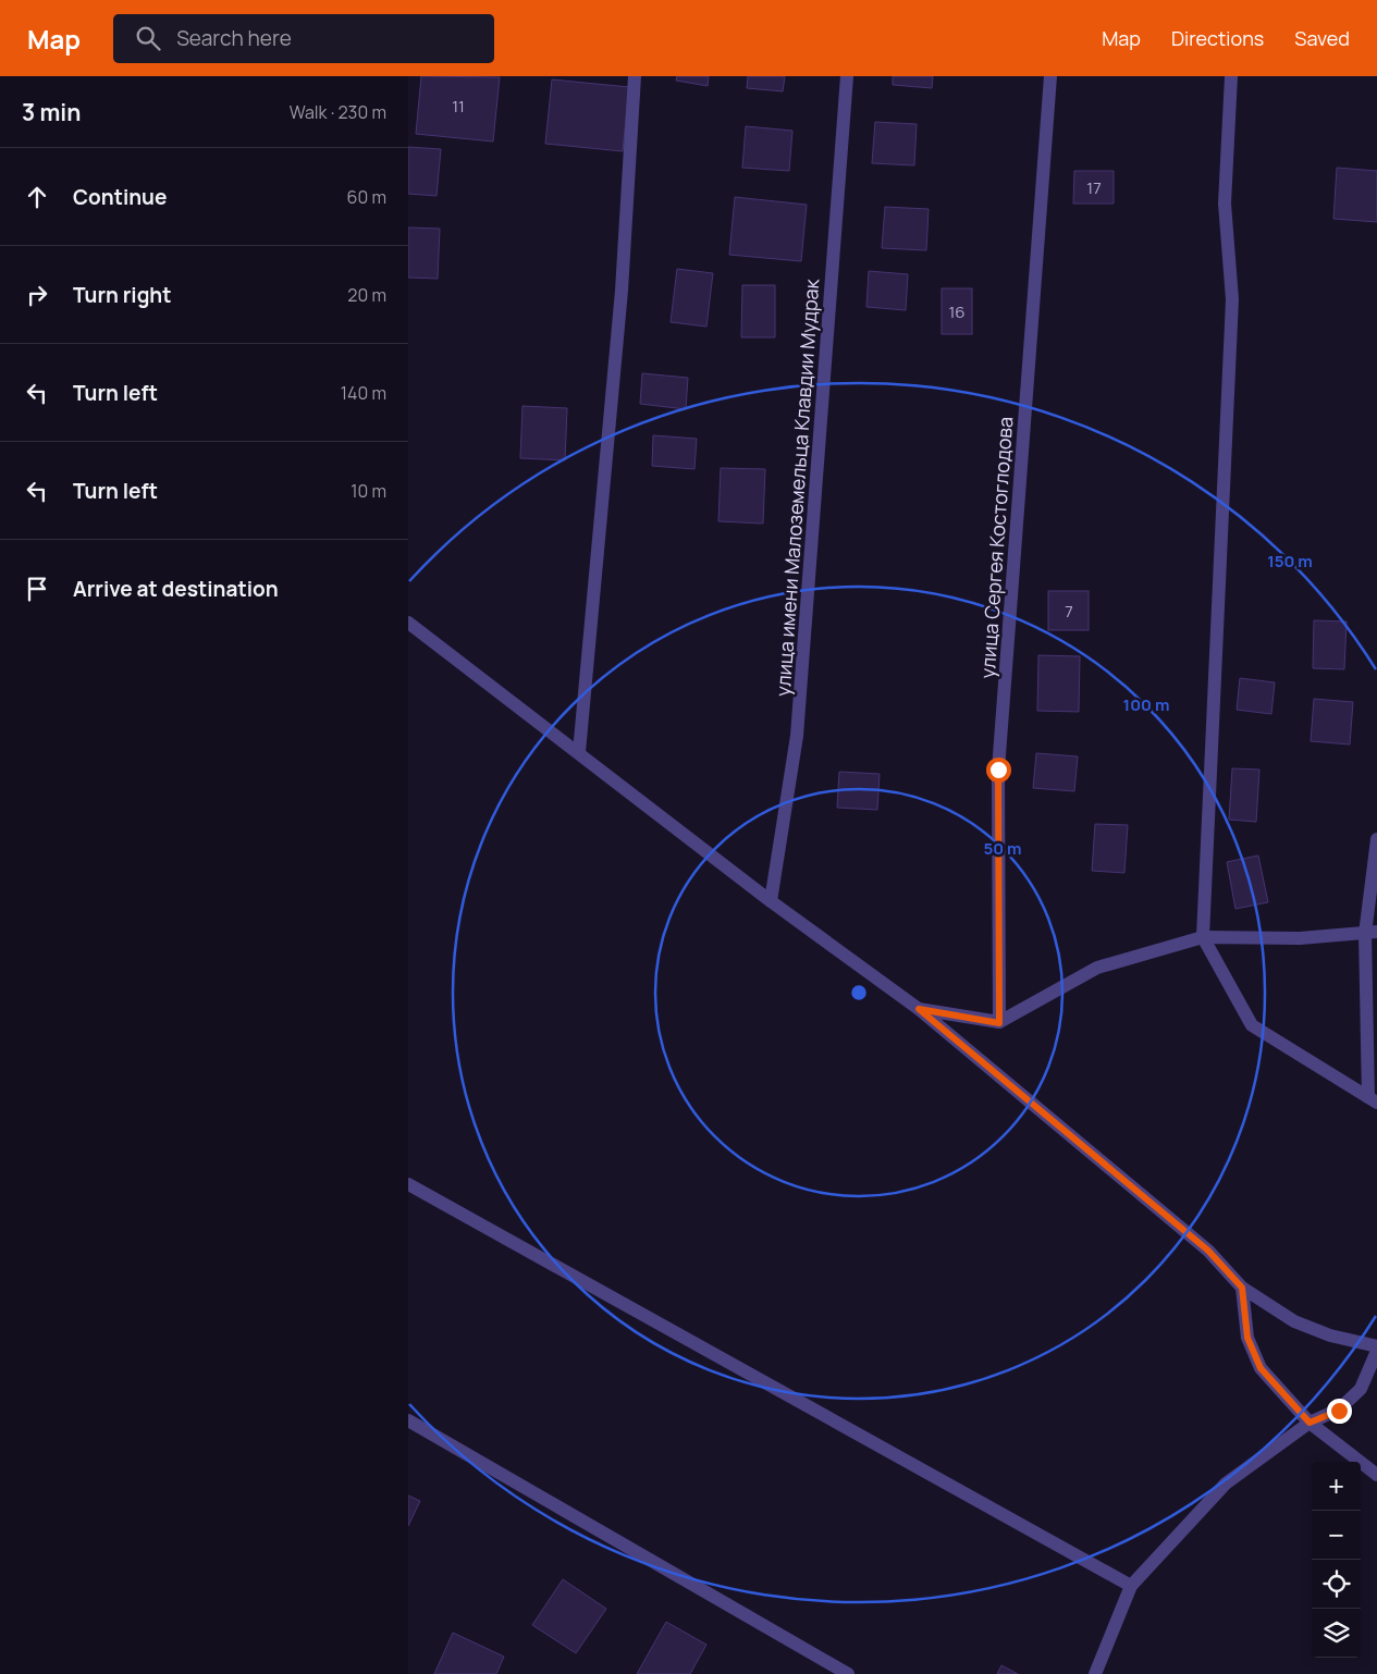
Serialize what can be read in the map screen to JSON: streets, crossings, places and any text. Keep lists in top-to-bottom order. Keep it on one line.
{"streets":{"street":["улица имени Малоземельца Клавдии Мудрак","улица Сергея Костоглодова"]},"house_numbers":["11","17","16","7"],"page":{"header":"Map","search":"Search here","nav":["Map","Directions","Saved"],"heading":["3 min","Walk · 230 m"],"list":[["Continue","60 m"],["Turn right","20 m"],["Turn left","140 m"],["Turn left","10 m"],"Arrive at destination"],"map_buttons":["+","−"]},"rings":["150 m","100 m","50 m"]}
